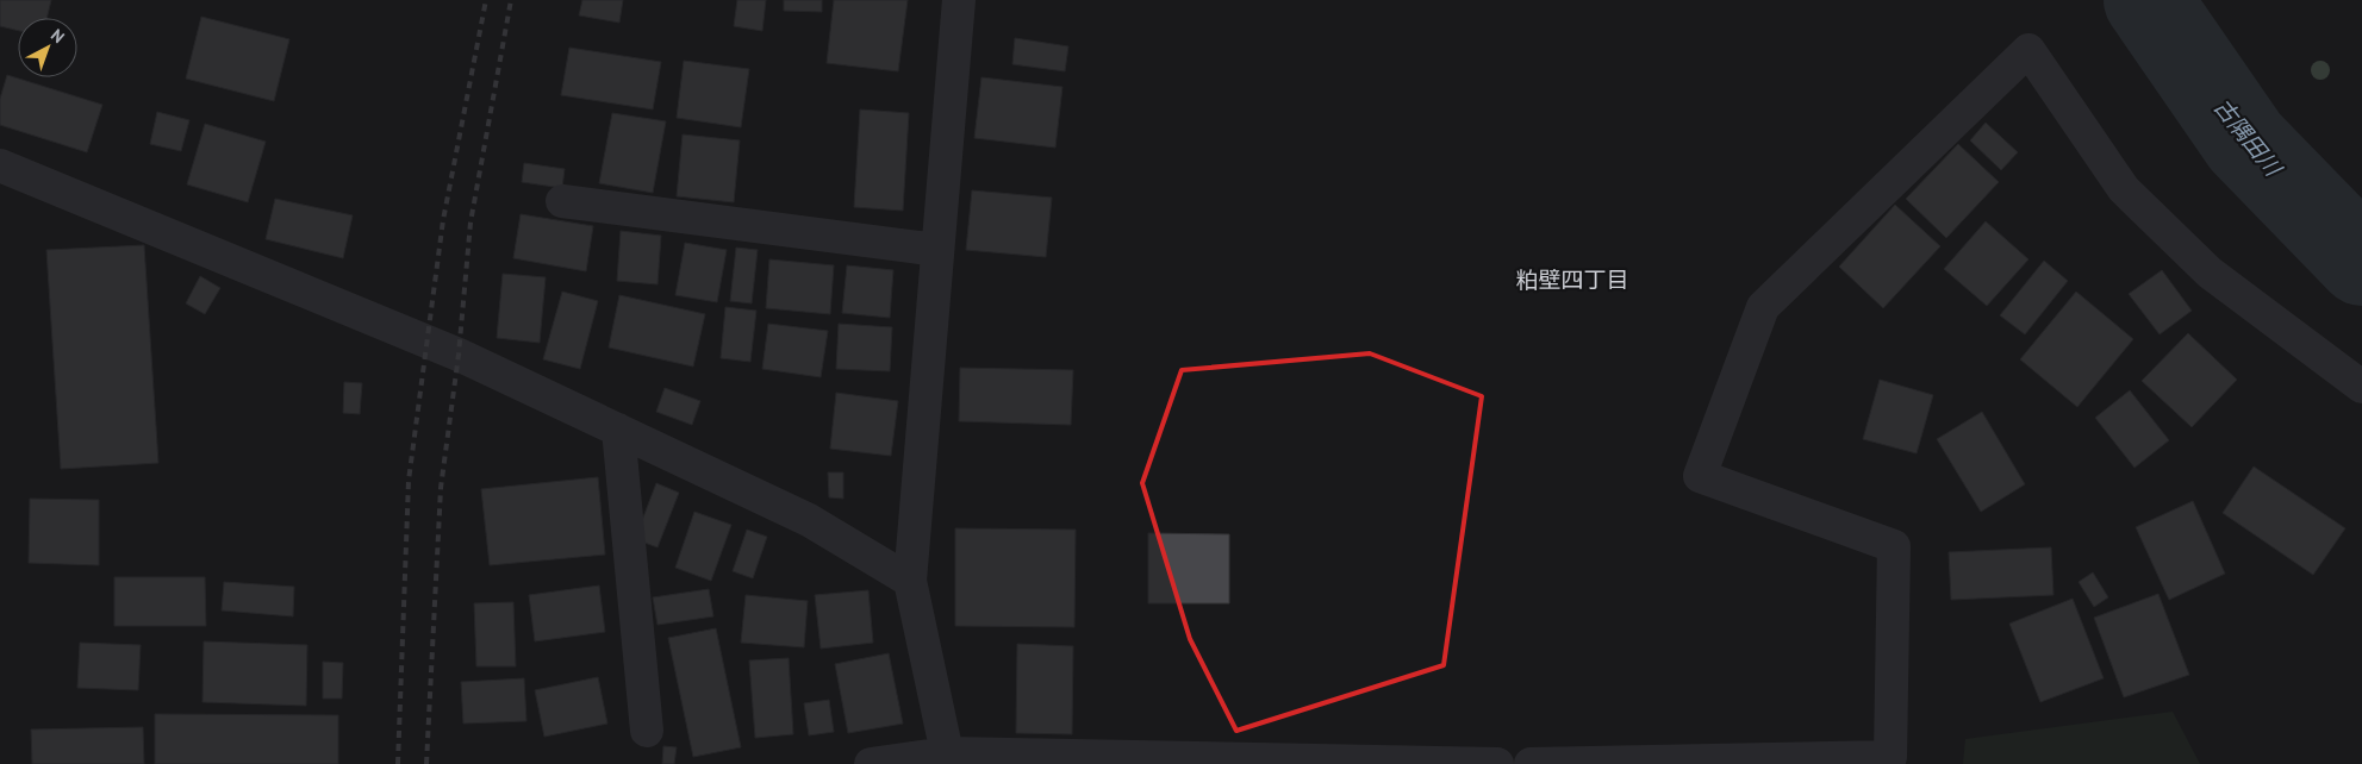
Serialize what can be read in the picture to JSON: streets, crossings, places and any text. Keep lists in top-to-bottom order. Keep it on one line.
{"districts":["粕壁四丁目"],"water":["古隅田川"],"north":"top right"}
